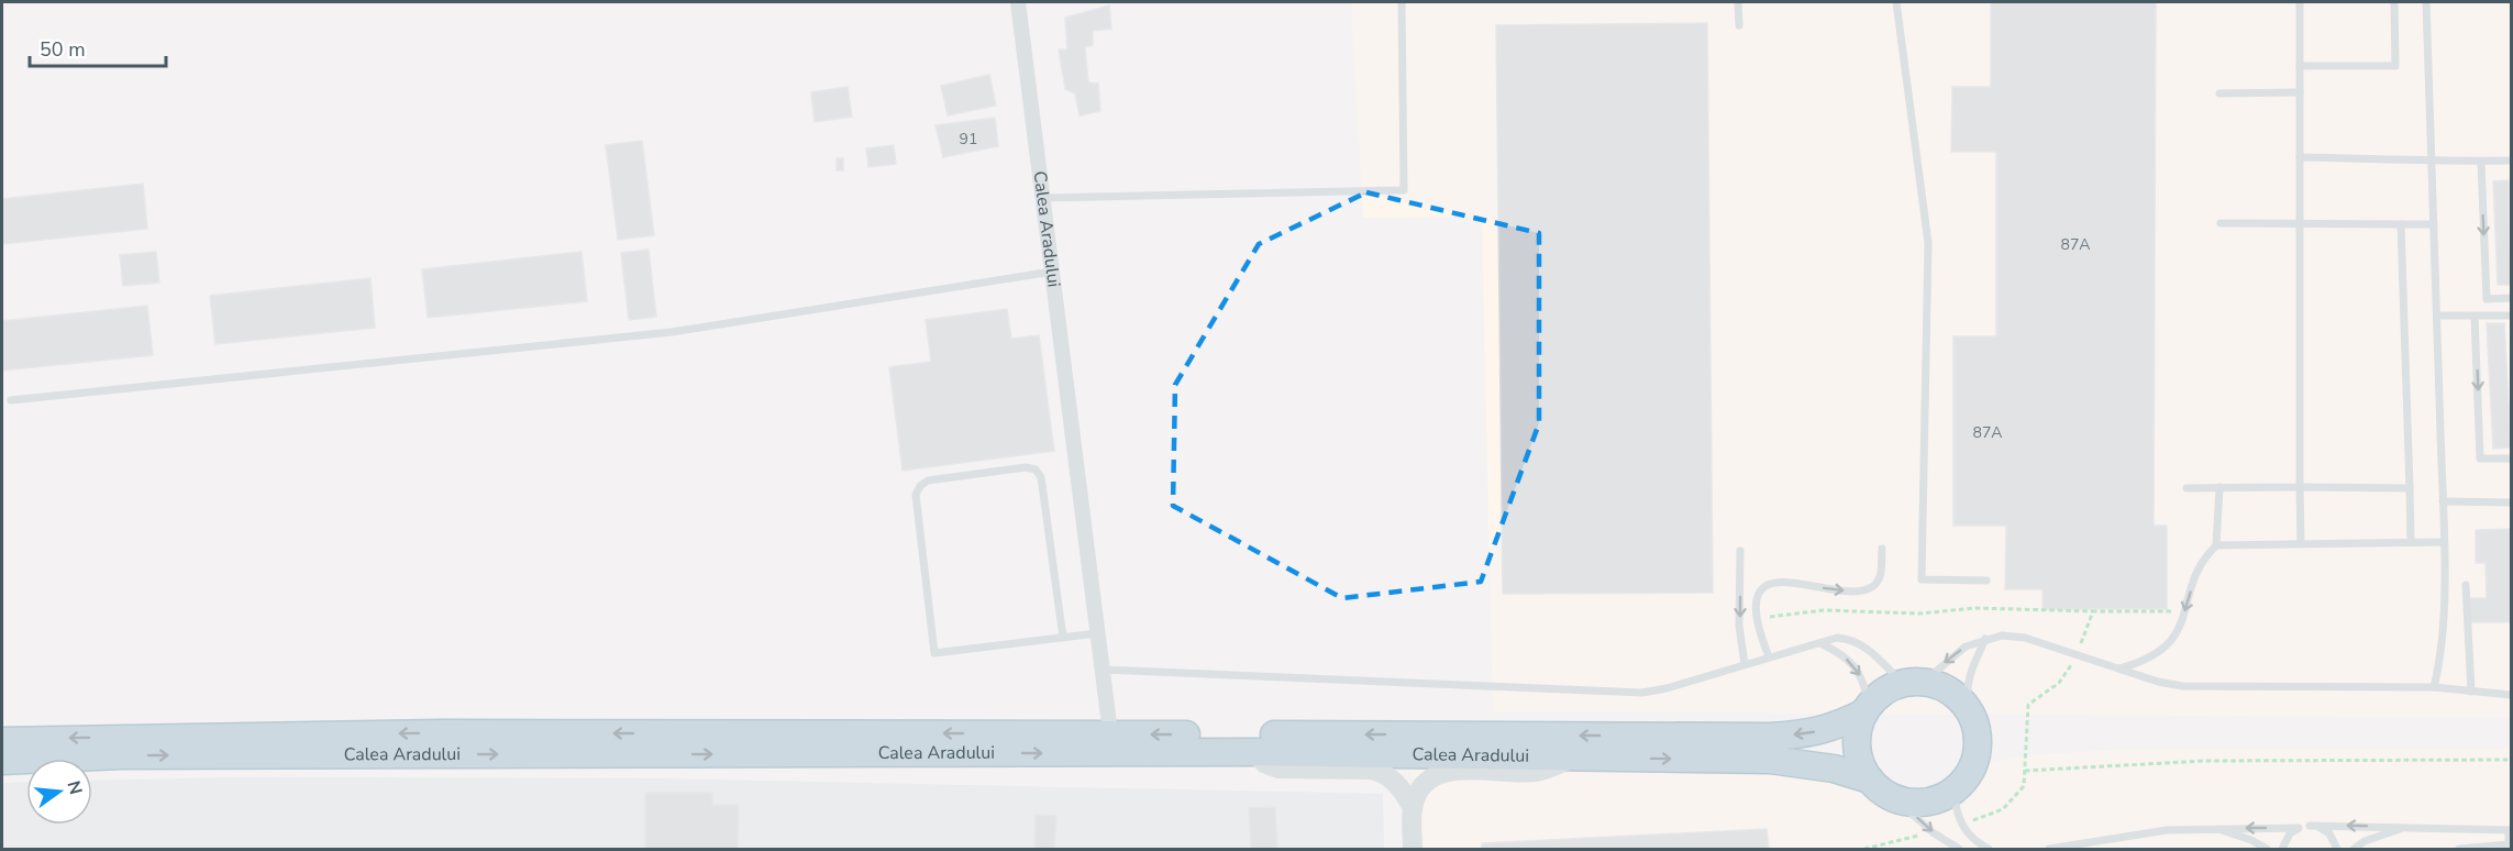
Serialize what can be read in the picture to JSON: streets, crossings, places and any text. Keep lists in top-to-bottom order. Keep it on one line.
{"streets":{"highway":["Calea Aradului"]},"house_numbers":["91","87A","87A"],"scale_bar":"50 m","north":"right"}
